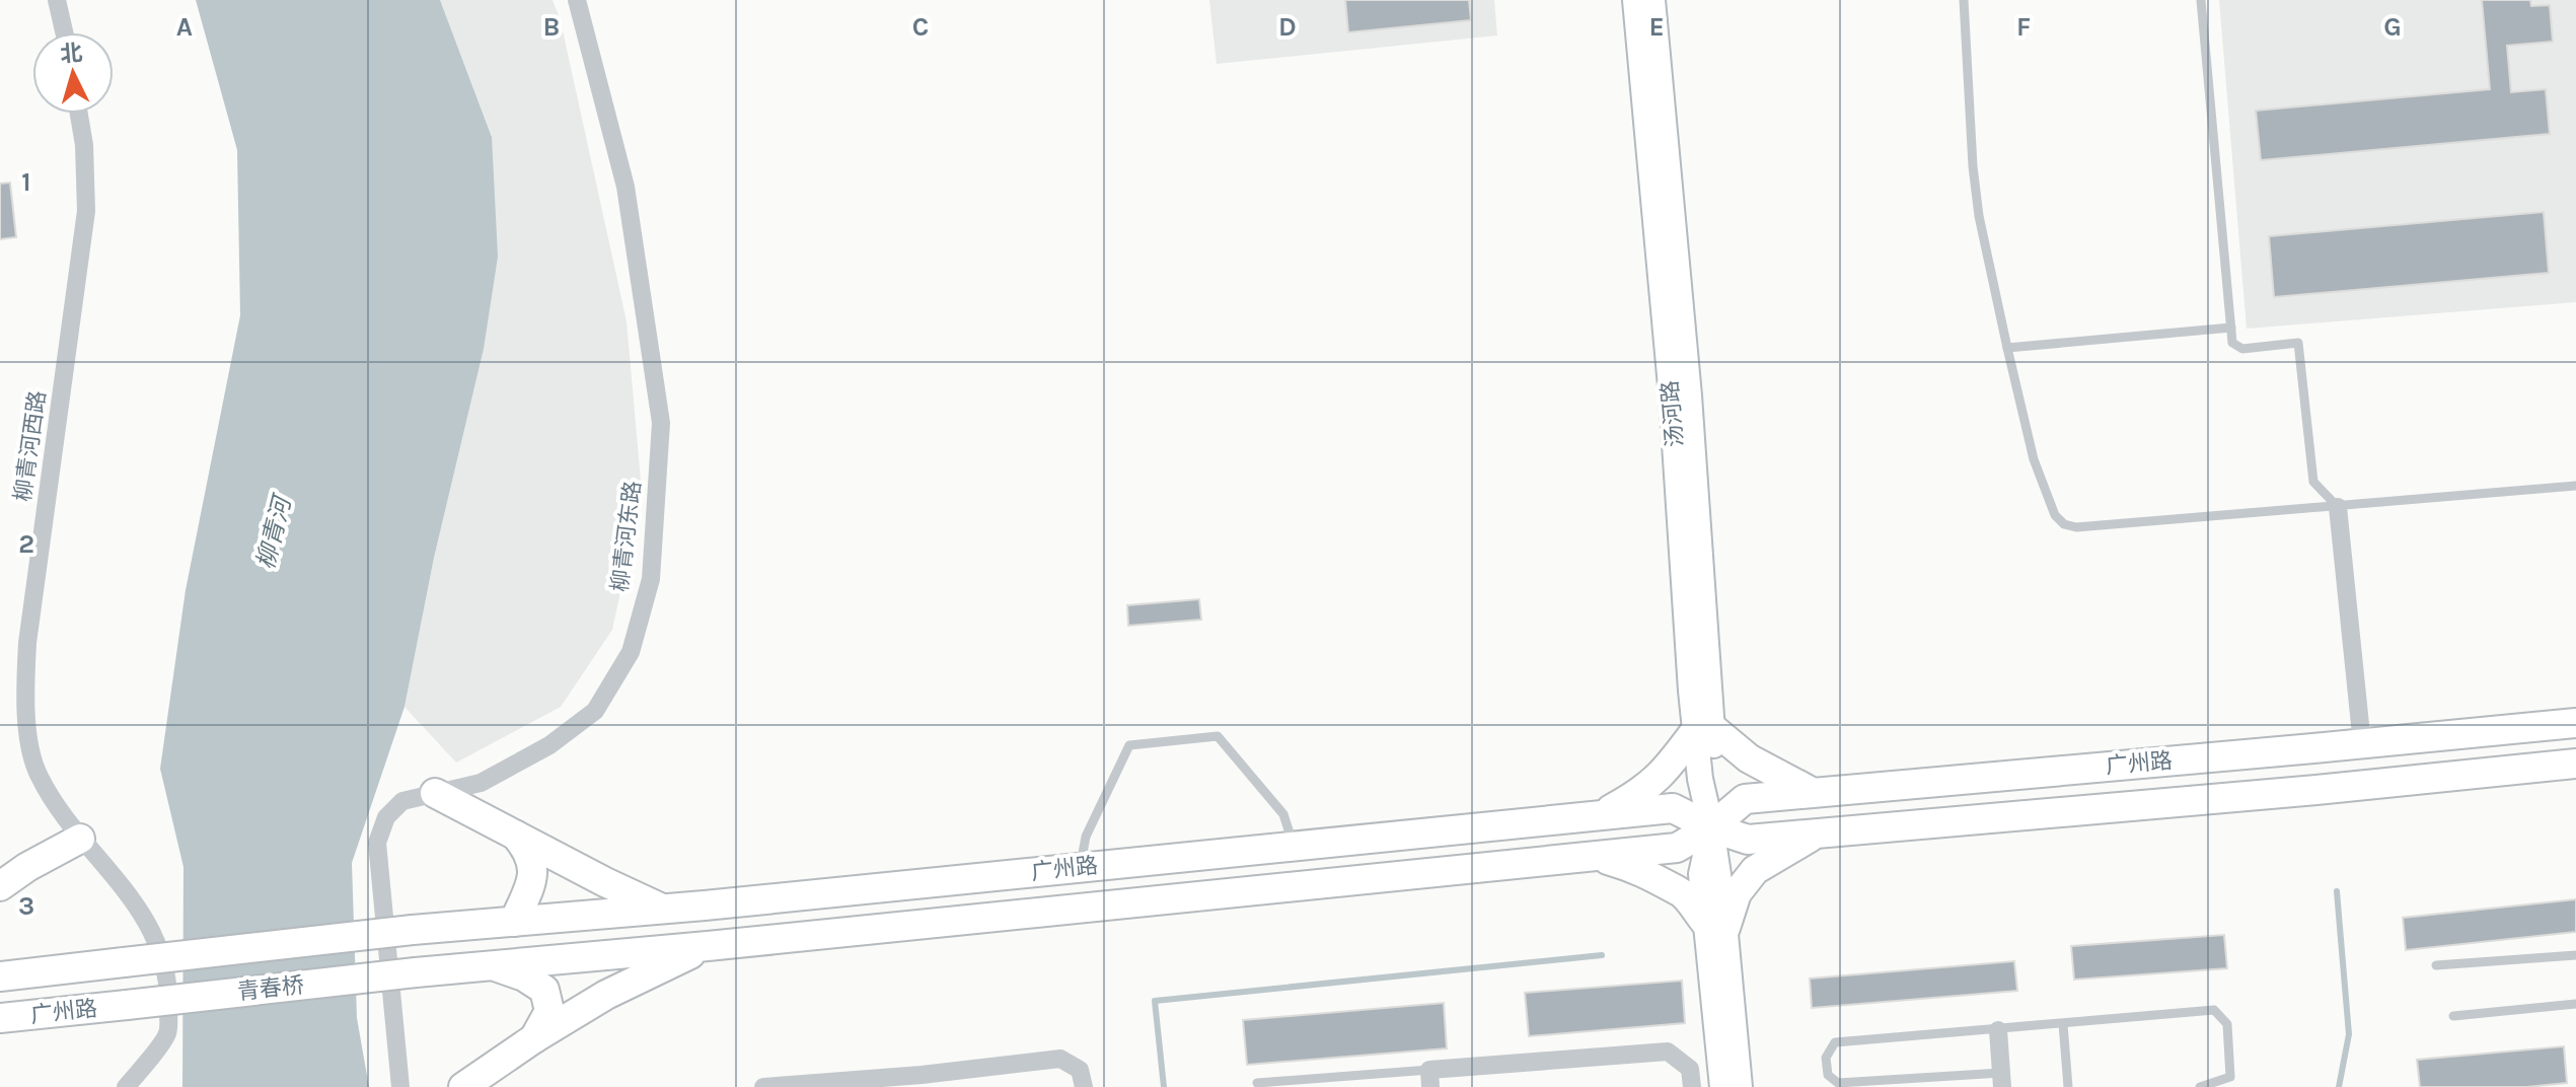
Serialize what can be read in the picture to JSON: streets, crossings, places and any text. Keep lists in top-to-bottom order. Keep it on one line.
{"streets":{"main road":["广州路","青春桥"],"street":["汤河路","柳青河西路","柳青河东路"]},"crossings":[["汤河路","广州路"],["广州路","青春桥"]],"water":["柳青河"],"north":"top","grid":{"columns":["A","B","C","D","E","F","G"],"rows":["1","2","3"]}}
